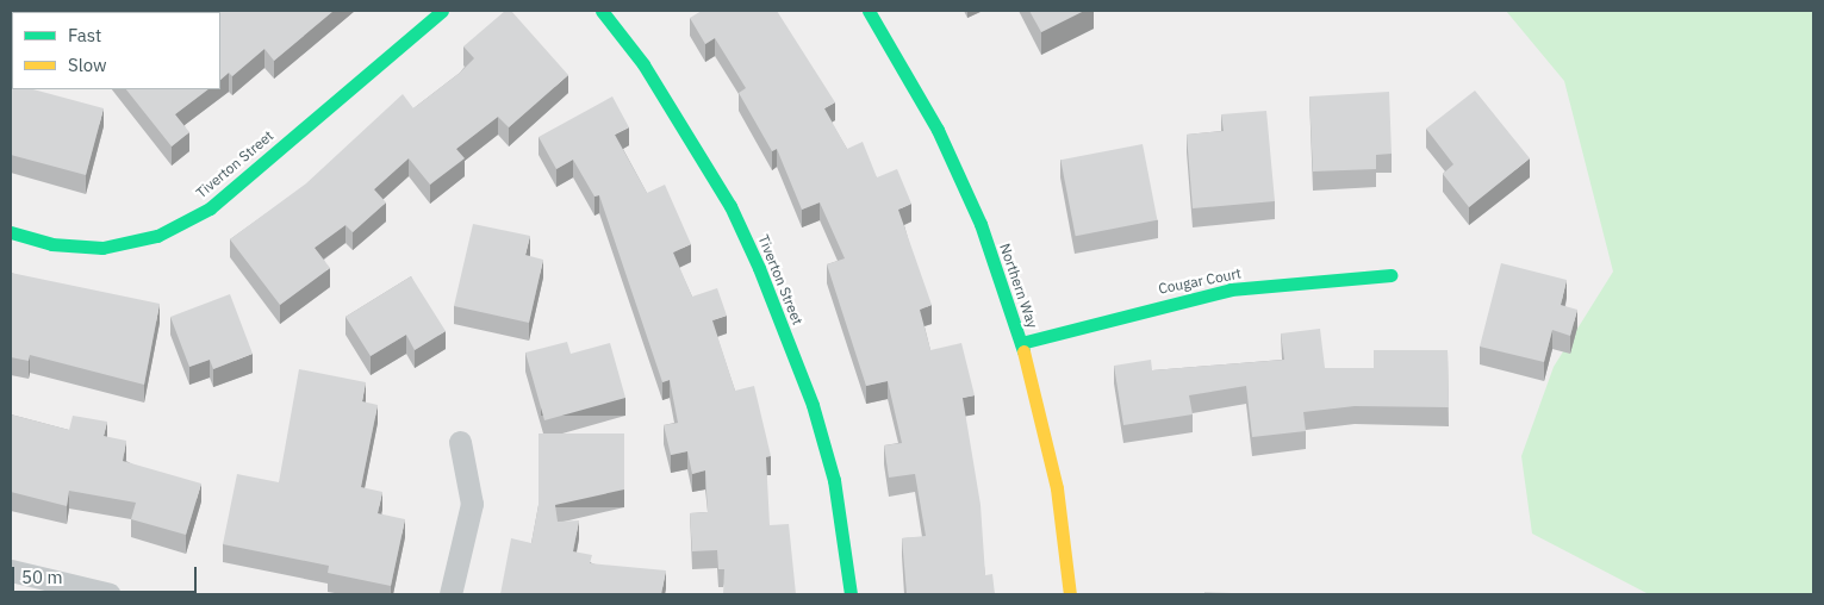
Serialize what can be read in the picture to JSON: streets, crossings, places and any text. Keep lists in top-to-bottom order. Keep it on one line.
{"streets":{"street":["Tiverton Street","Cougar Court","Northern Way"]},"crossings":[["Cougar Court","Northern Way"]],"legend":["Fast","Slow"],"scale_bar":"50 m"}
